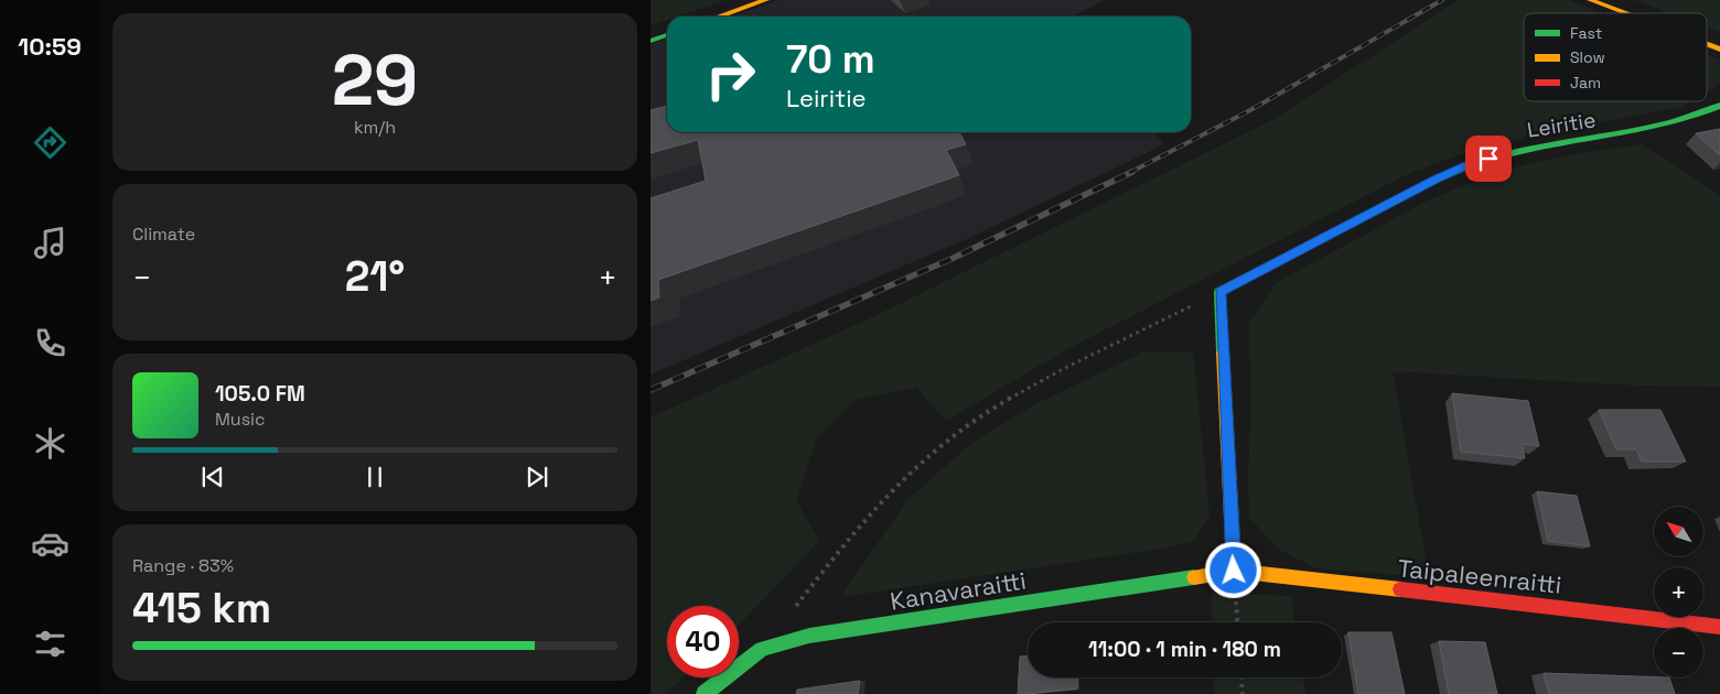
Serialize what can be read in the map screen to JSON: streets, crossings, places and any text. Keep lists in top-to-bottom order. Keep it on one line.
{"streets":{"street":["Leiritie","Taipaleenraitti","Kanavaraitti"]},"crossings":[["Taipaleenraitti","Kanavaraitti"]],"legend":["Fast","Slow","Jam"],"north":"top left","page":{"tabs":"10:59","tile":[["29","km/h"],"Climate",["Range · 83%","415 km"]],"turn":["70 m","Leiritie"],"heat":["−","21°","+"],"song":["105.0 FM","Music"],"map_buttons":["+","−"],"limit":"40","trip":"11:00 · 1 min · 180 m"}}
